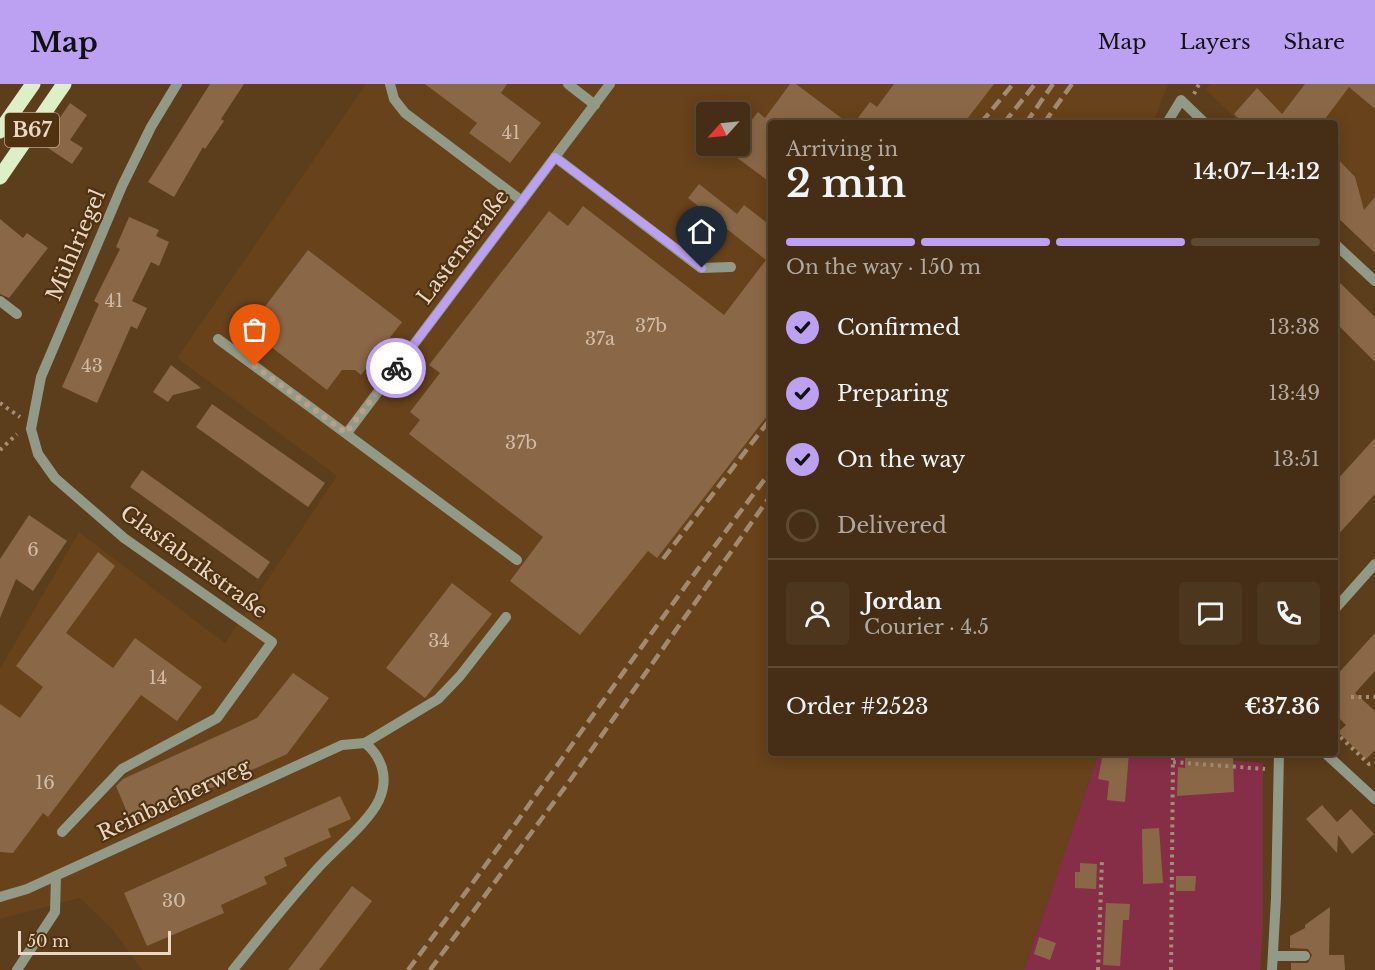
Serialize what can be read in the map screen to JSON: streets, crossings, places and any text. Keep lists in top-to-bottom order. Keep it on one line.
{"streets":{"main road":["B67"],"street":["Mühlriegel","Lastenstraße","Glasfabrikstraße","Reinbacherweg"]},"crossings":[["Mühlriegel","Glasfabrikstraße"]],"house_numbers":["41","41","37b","37a","43","37b","6","34","14","16","30"],"scale_bar":"50 m","north":"bottom left","page":{"header":"Map","nav":["Map","Layers","Share"],"heading":["2 min","Arriving in","14:07–14:12"],"panel":["Jordan","Courier · 4.5","Order #2523","€37.36"],"bar":"On the way · 150 m","list":[["Confirmed","13:38"],["Preparing","13:49"],["On the way","13:51"],"Delivered"],"scale":"50 m"}}
